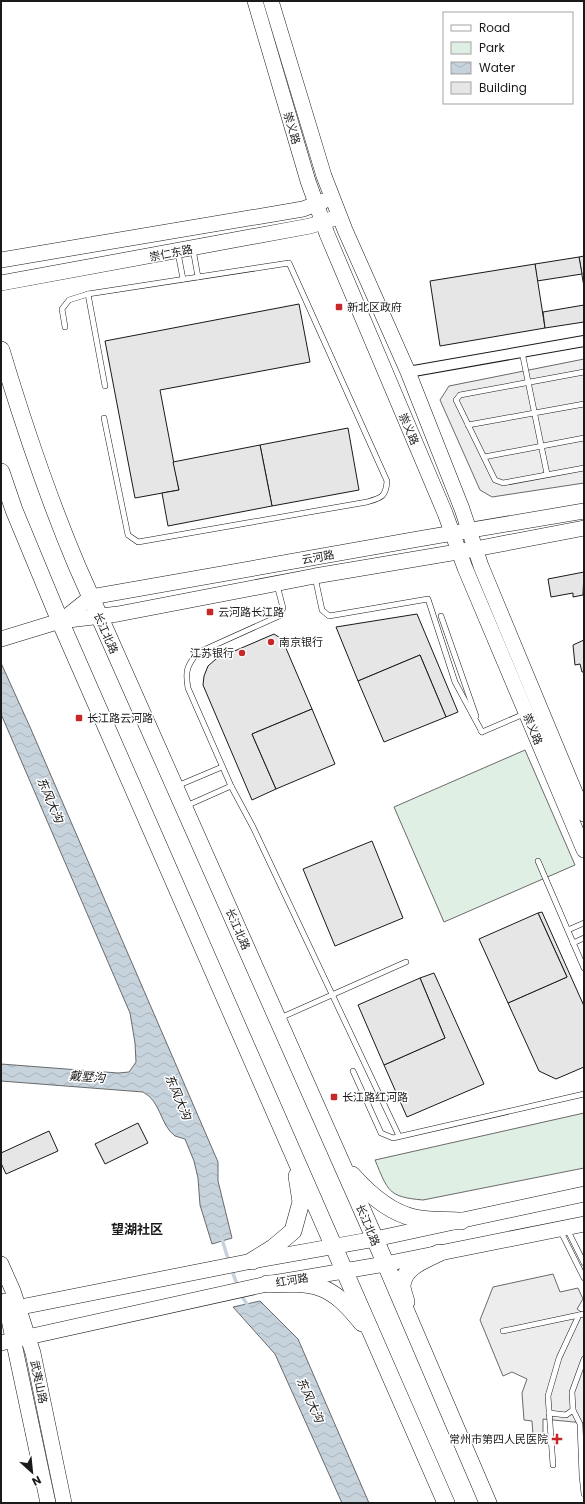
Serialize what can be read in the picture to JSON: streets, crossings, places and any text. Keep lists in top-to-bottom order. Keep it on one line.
{"streets":{"main road":["长江北路"],"street":["崇义路","崇仁东路","云河路","红河路","武夷山路"]},"crossings":[["崇义路","崇仁东路"],["崇义路","云河路"],["云河路","长江北路"],["长江北路","红河路"],["红河路","武夷山路"]],"districts":["望湖社区"],"water":["东风大沟","戴墅沟"],"places":{"transit":["新北区政府","云河路长江路","长江路云河路","长江路红河路"],"other":["南京银行","江苏银行"],"health":["常州市第四人民医院"]},"legend":["Road","Park","Water","Building"],"north":"bottom right"}
